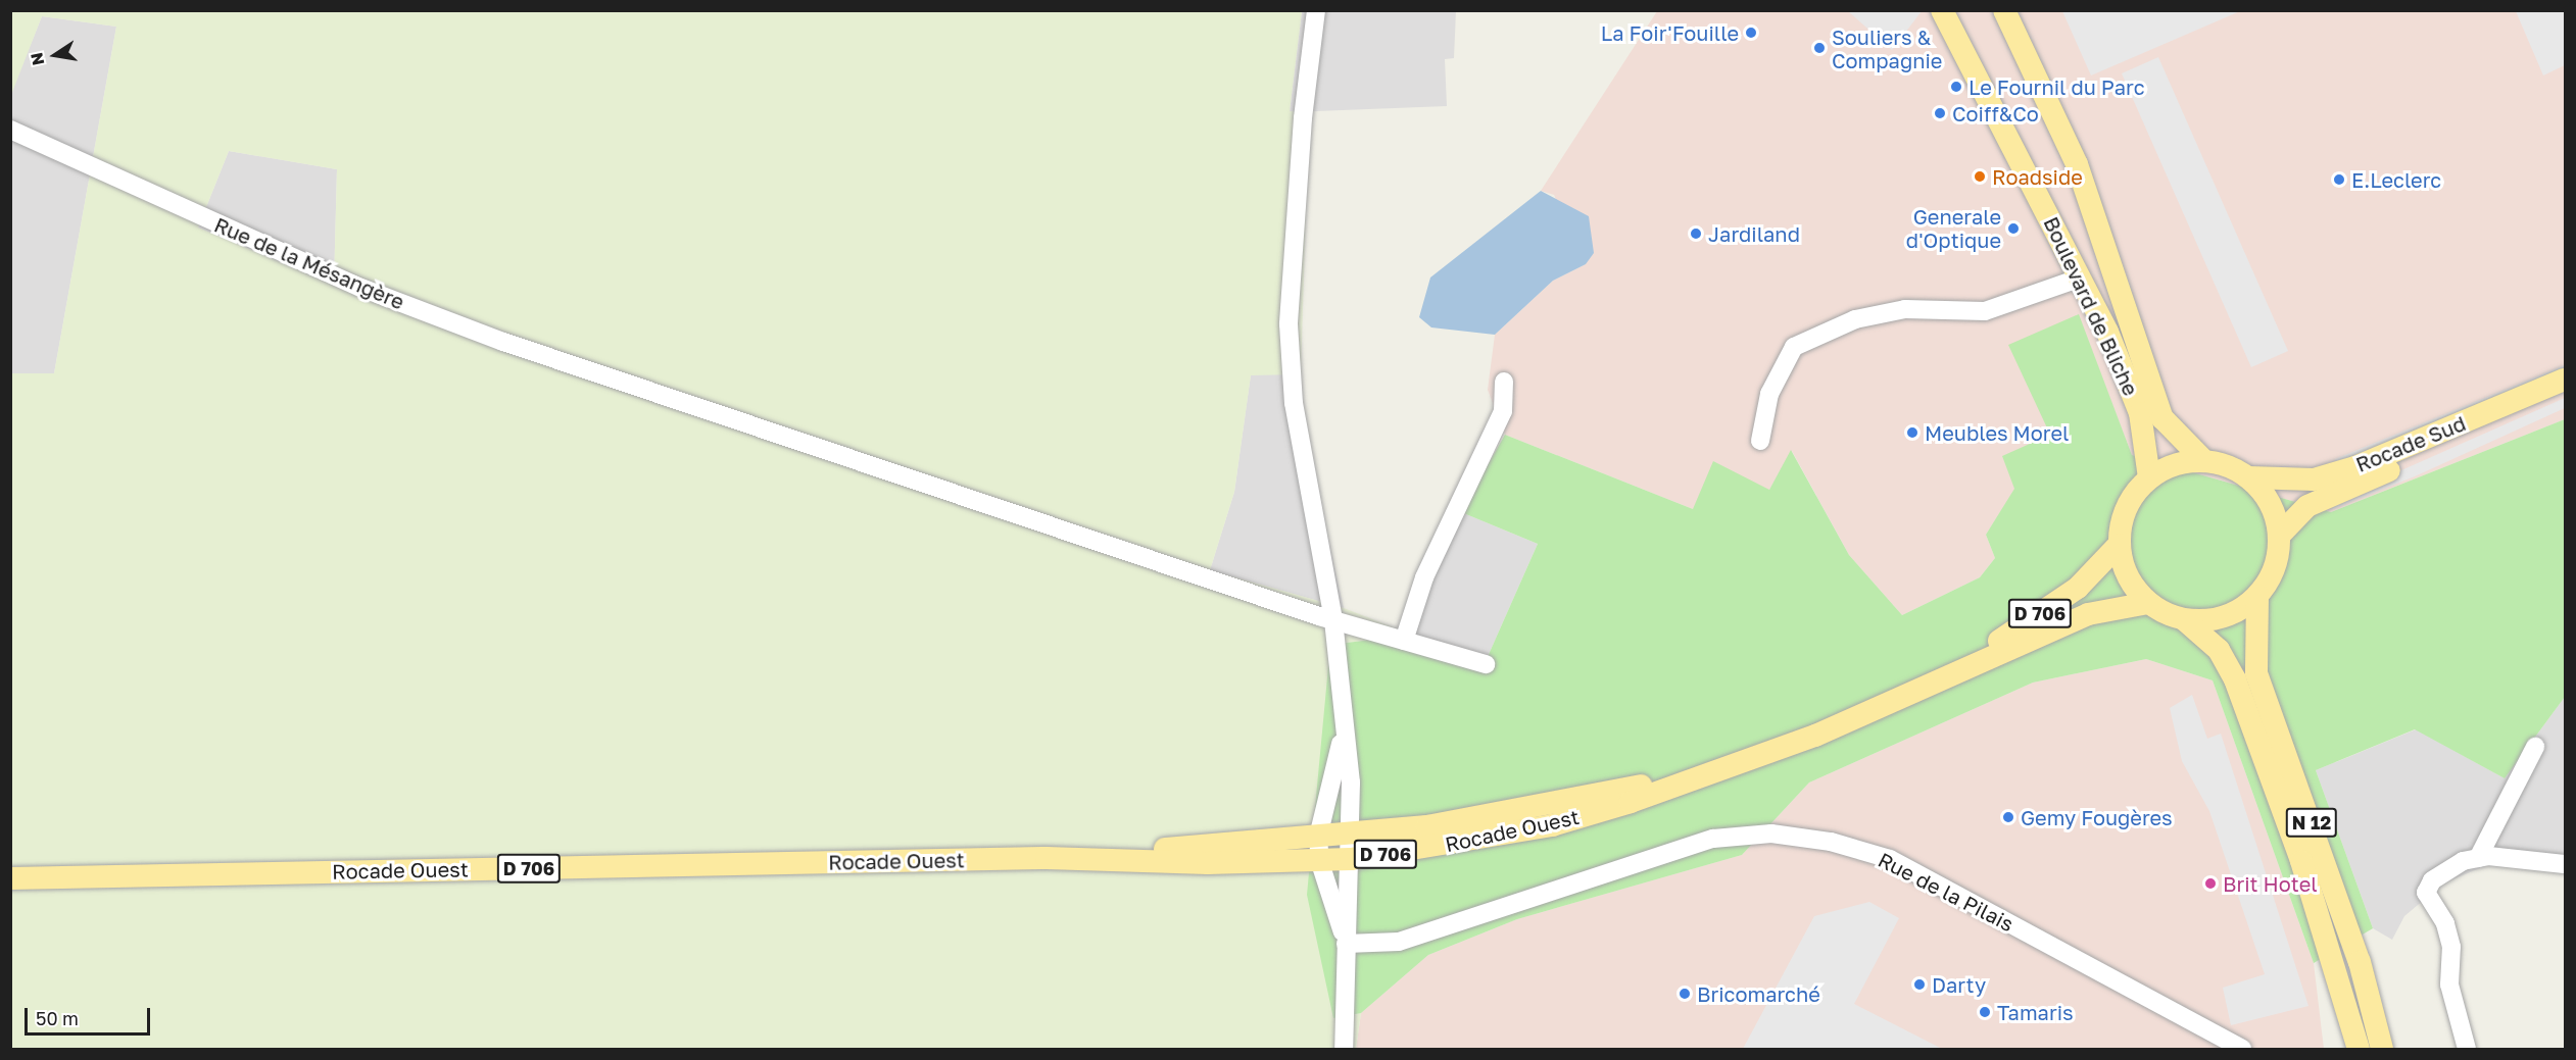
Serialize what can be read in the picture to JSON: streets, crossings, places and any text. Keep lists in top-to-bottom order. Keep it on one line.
{"streets":{"main road":["Boulevard de Bliche","Rocade Sud","D 706","N 12","Rocade Ouest"],"street":["Rue de la Mésangère","Rue de la Pilais"]},"crossings":[["Boulevard de Bliche","Rocade Sud"],["Boulevard de Bliche","N 12"],["Boulevard de Bliche","Rocade Ouest"],["Rocade Sud","N 12"],["Rocade Sud","Rocade Ouest"],["N 12","Rocade Ouest"]],"places":["La Foir'Fouille","Souliers & Compagnie","Le Fournil du Parc","Coiff&Co","Roadside","E.Leclerc","Generale d'Optique","Jardiland","Meubles Morel","Gemy Fougères","Brit Hotel","Darty","Bricomarché","Tamaris"],"scale_bar":"50 m","north":"left"}
